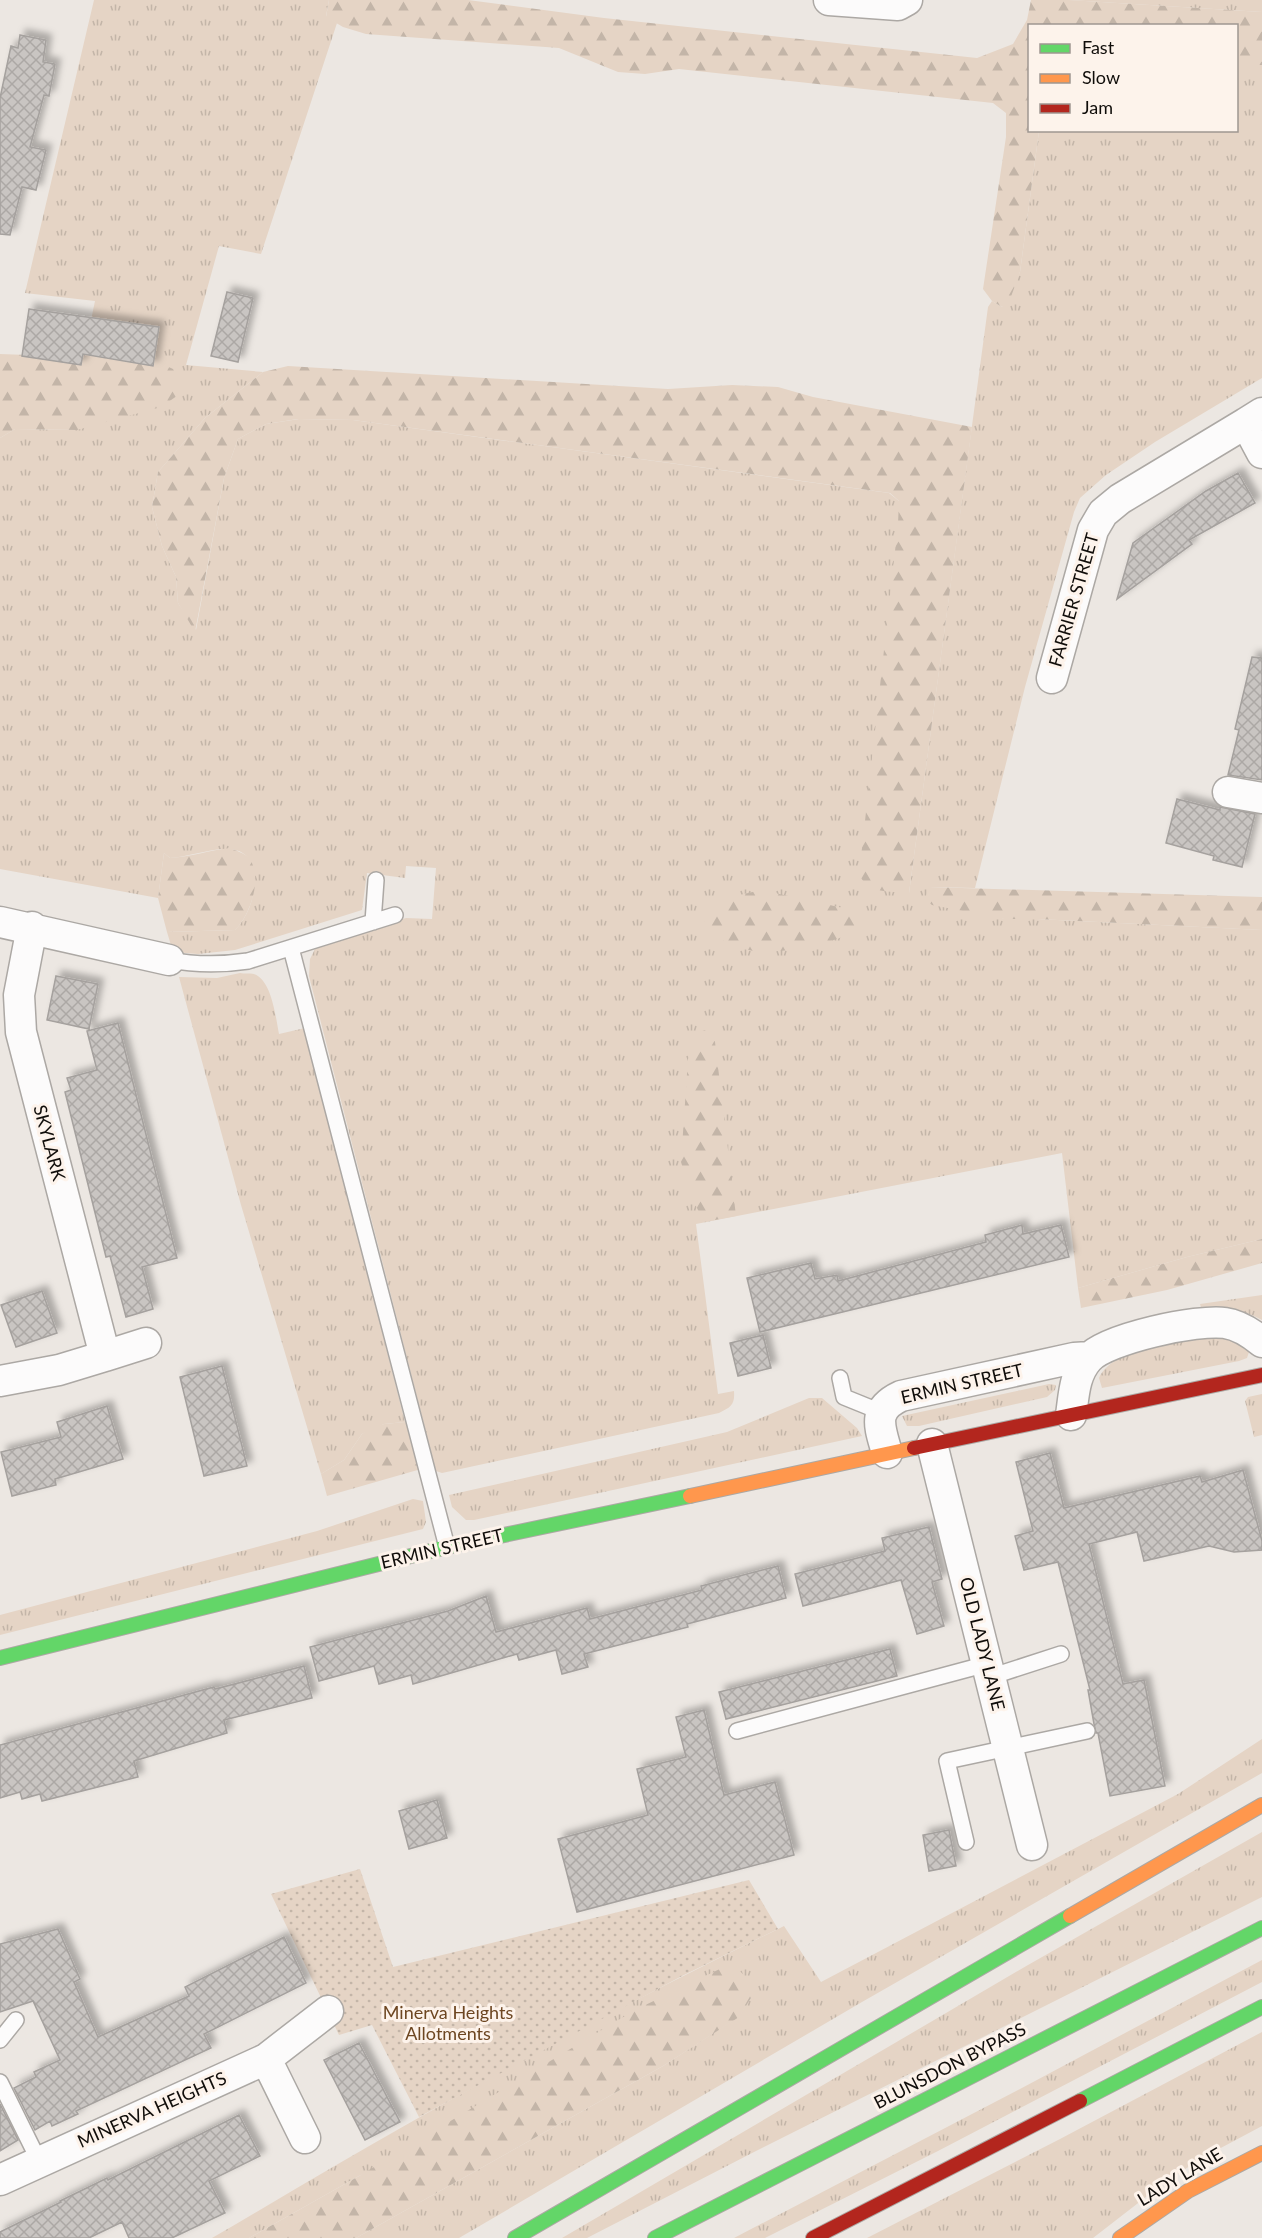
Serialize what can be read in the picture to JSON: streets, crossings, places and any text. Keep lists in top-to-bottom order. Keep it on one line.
{"streets":{"main road":["ERMIN STREET","BLUNSDON BYPASS","LADY LANE"],"street":["FARRIER STREET","SKYLARK","OLD LADY LANE","MINERVA HEIGHTS"]},"crossings":[["ERMIN STREET","OLD LADY LANE"]],"parks":["Minerva Heights Allotments"],"legend":["Fast","Slow","Jam"]}
